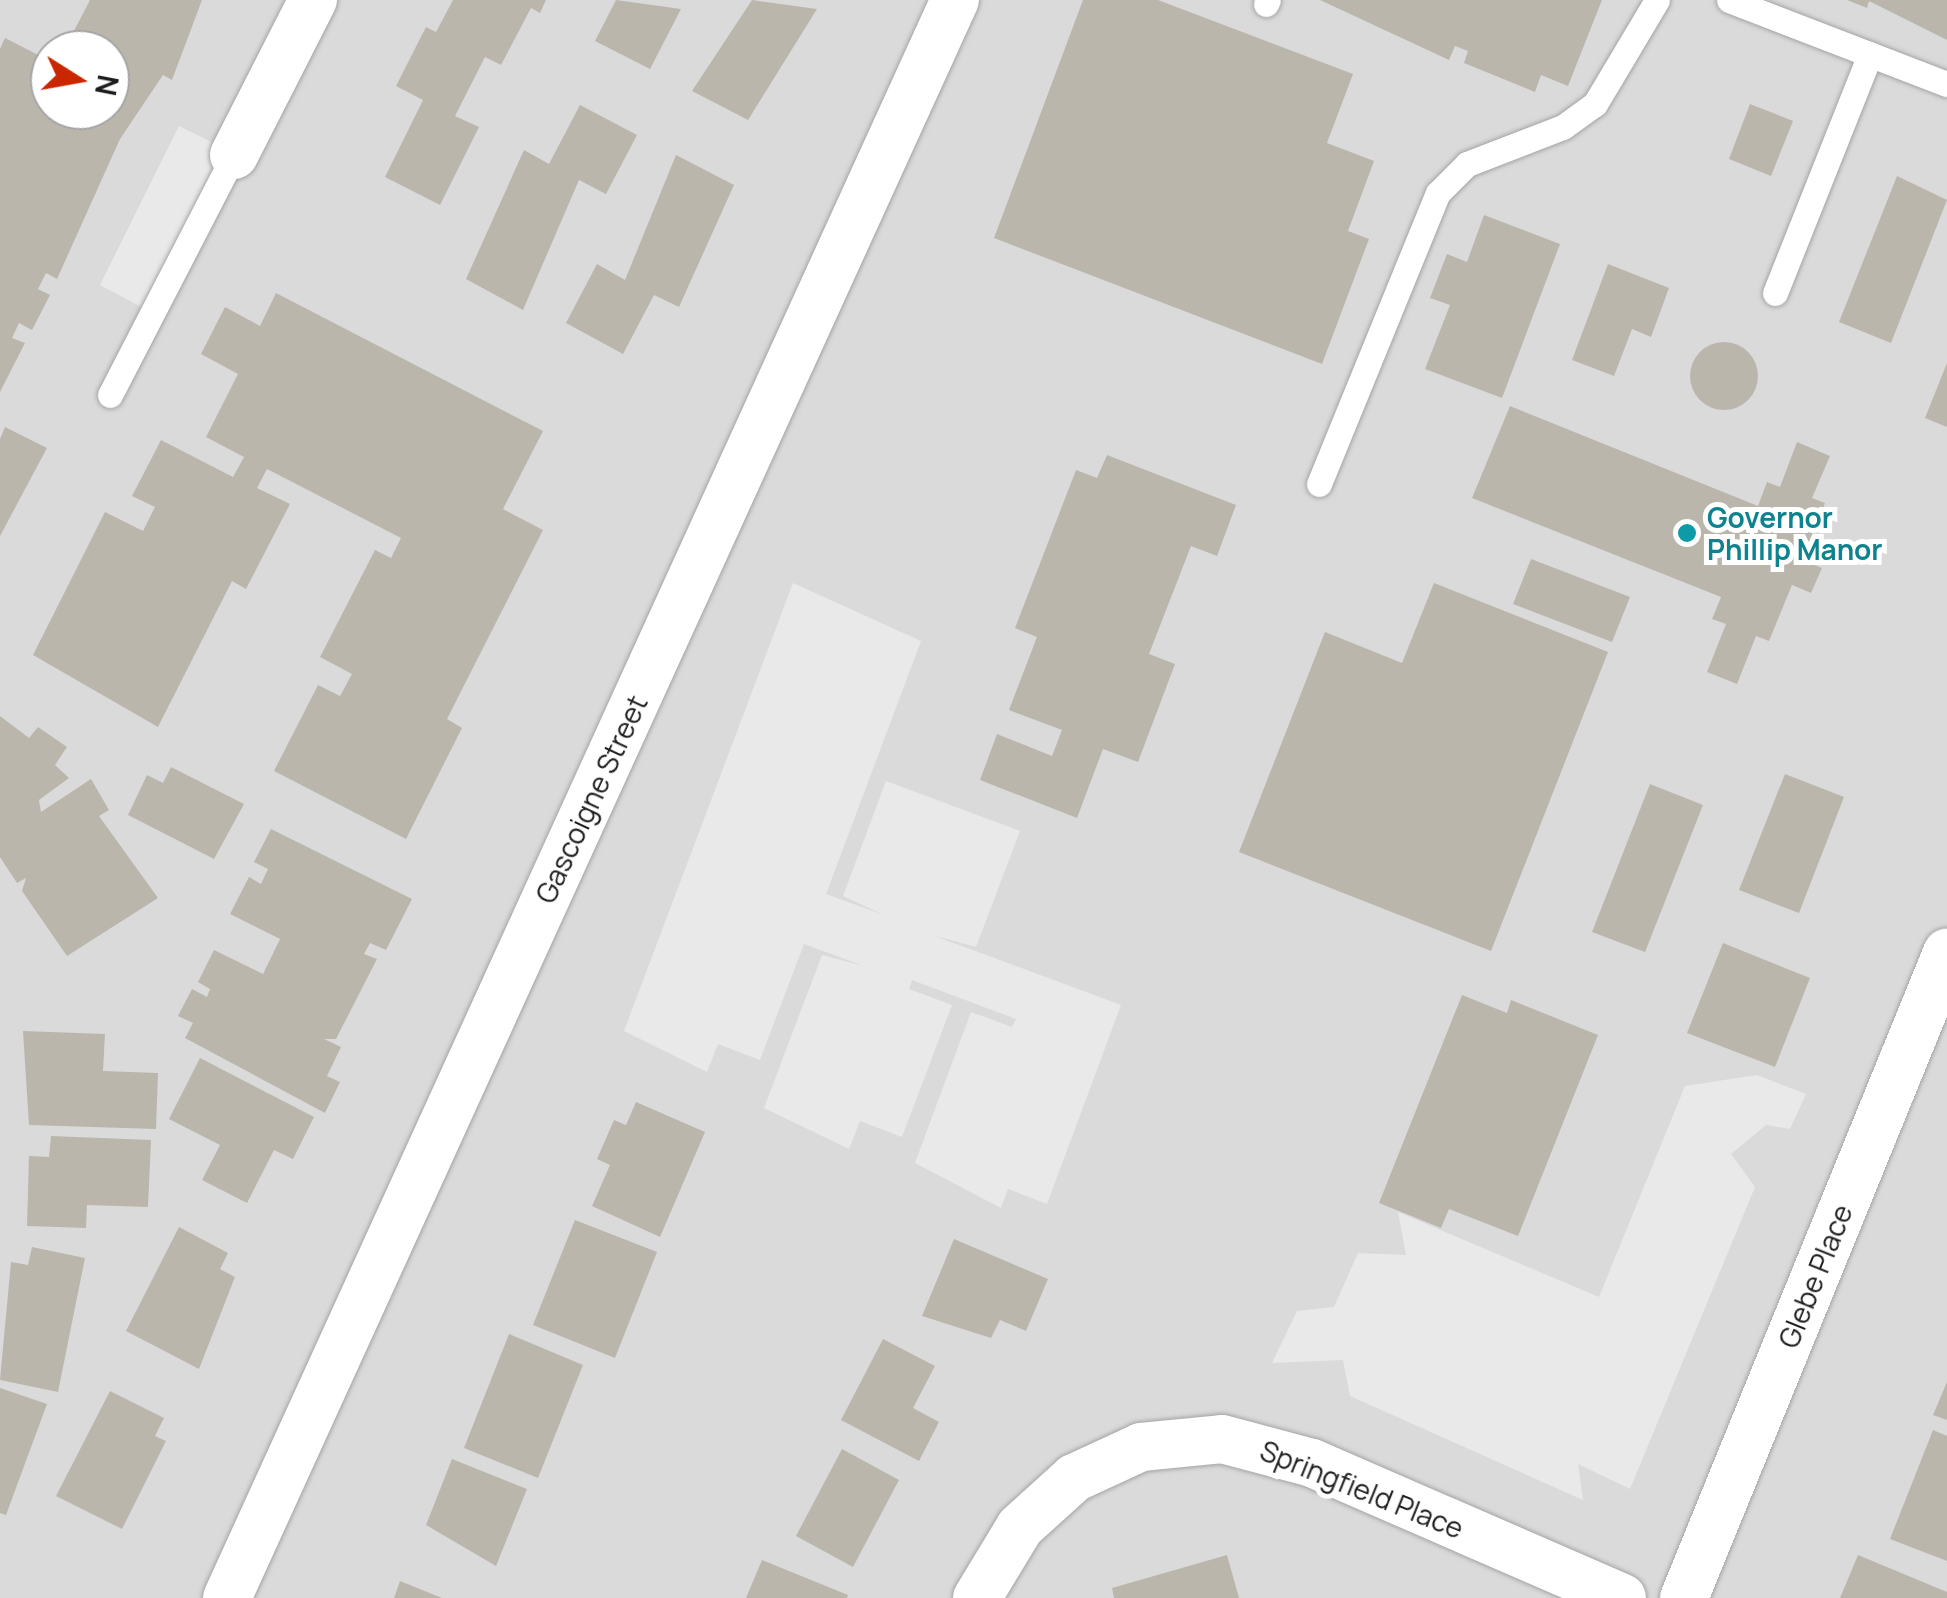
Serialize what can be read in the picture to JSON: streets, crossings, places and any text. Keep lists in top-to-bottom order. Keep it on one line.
{"streets":{"street":["Gascoigne Street","Glebe Place","Springfield Place"]},"places":["Governor Phillip Manor"],"north":"right"}
